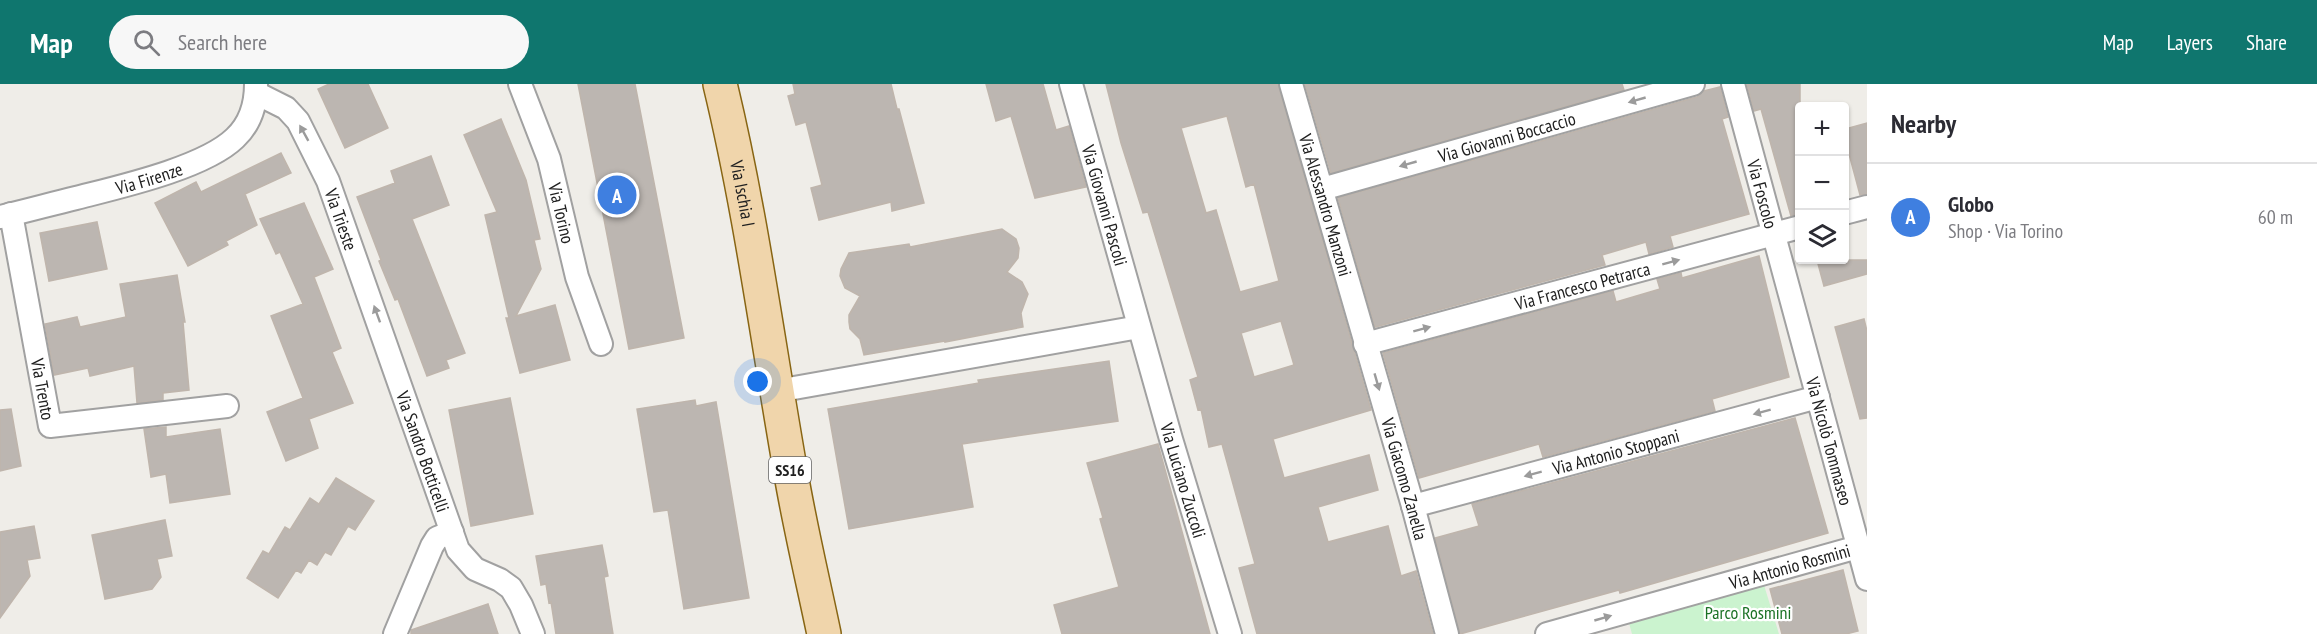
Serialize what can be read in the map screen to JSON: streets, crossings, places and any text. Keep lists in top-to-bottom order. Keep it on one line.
{"streets":{"main road":["Via Ischia I","SS16"],"street":["Via Giovanni Boccaccio","Via Firenze","Via Foscolo","Via Alessandro Manzoni","Via Giovanni Pascoli","Via Torino","Via Trieste","Via Francesco Petrarca","Via Trento","Via Nicolò Tommaseo","Via Sandro Botticelli","Via Antonio Stoppani","Via Giacomo Zanella","Via Luciano Zuccoli","Via Antonio Rosmini"]},"crossings":[["Via Giovanni Boccaccio","Via Alessandro Manzoni"],["Via Firenze","Via Trieste"],["Via Firenze","Via Trento"],["Via Ischia I","SS16"],["Via Foscolo","Via Francesco Petrarca"],["Via Foscolo","Via Nicolò Tommaseo"],["Via Alessandro Manzoni","Via Francesco Petrarca"],["Via Alessandro Manzoni","Via Giacomo Zanella"],["Via Giovanni Pascoli","Via Luciano Zuccoli"],["Via Trieste","Via Sandro Botticelli"],["Via Francesco Petrarca","Via Giacomo Zanella"],["Via Nicolò Tommaseo","Via Antonio Stoppani"],["Via Nicolò Tommaseo","Via Antonio Rosmini"],["Via Antonio Stoppani","Via Giacomo Zanella"]],"one_way":["Via Giovanni Boccaccio","Via Trieste","Via Francesco Petrarca","Via Antonio Stoppani","Via Giacomo Zanella","Via Antonio Rosmini"],"parks":["Parco Rosmini"],"page":{"header":"Map","search":"Search here","nav":["Map","Layers","Share"],"heading":"Nearby","map_buttons":["+","−"],"list":[{"mark":"A","name":"Globo","note":"Shop · Via Torino","value":"60 m"}],"pins":"A"}}
